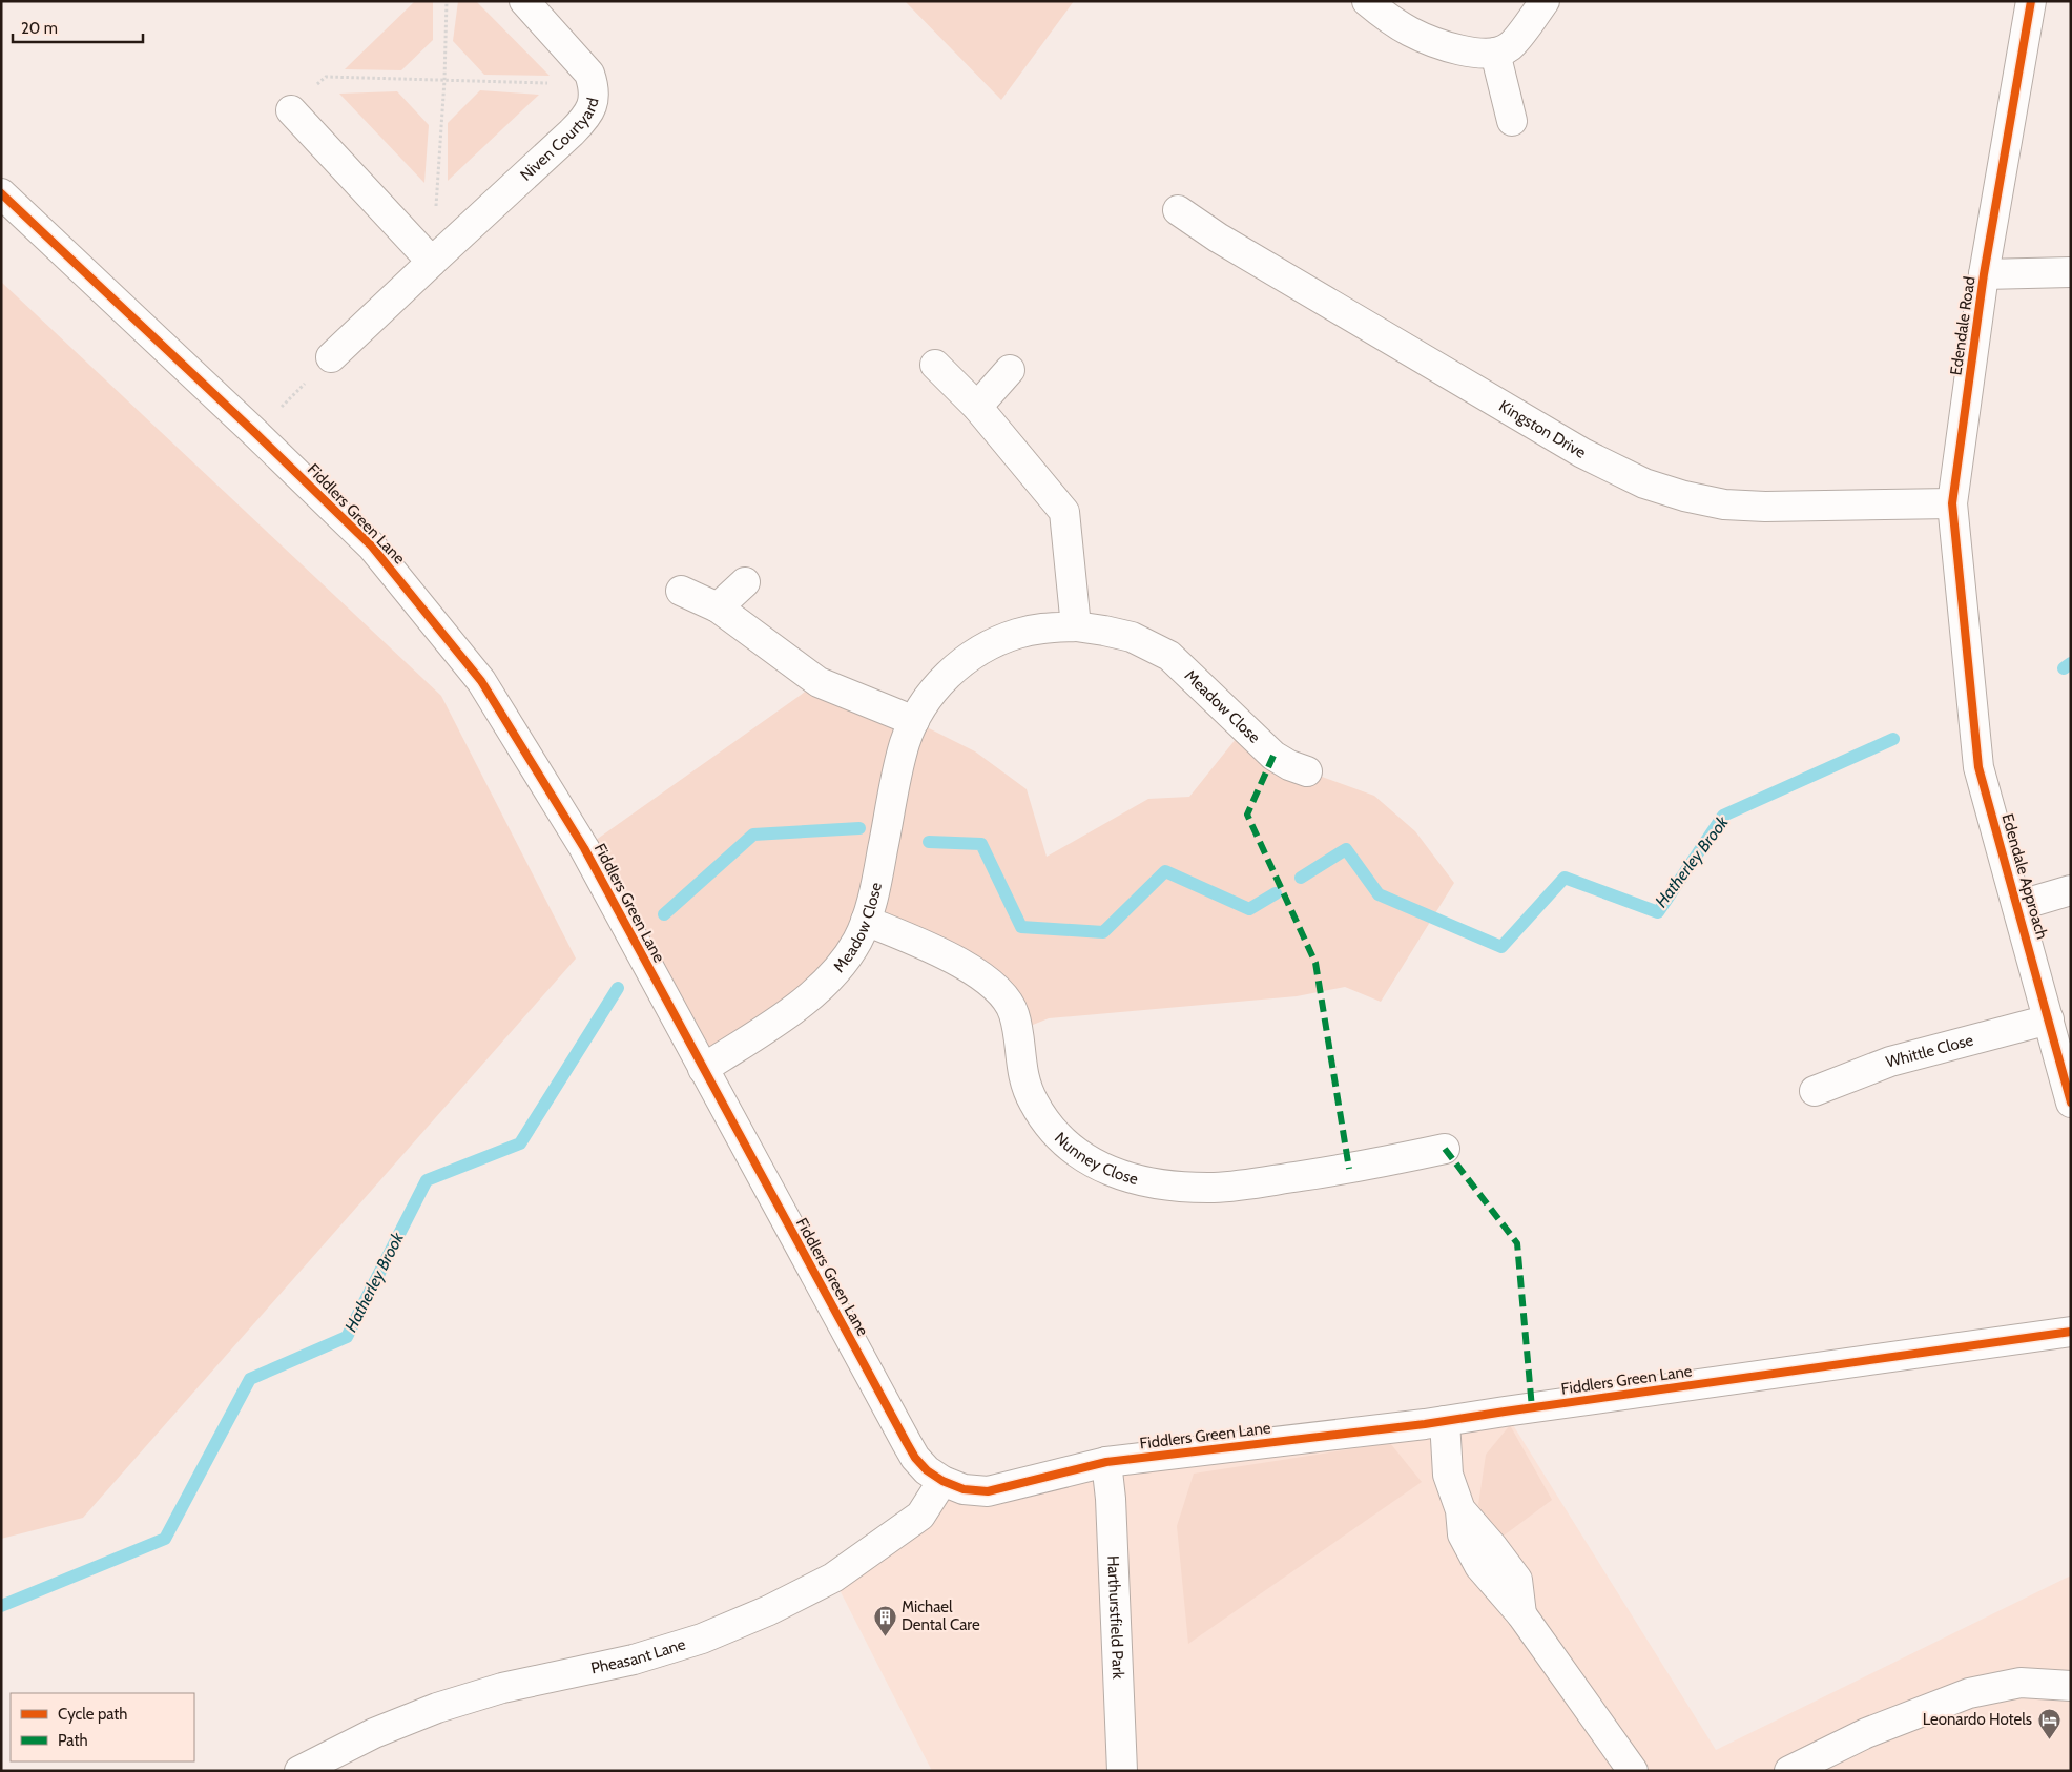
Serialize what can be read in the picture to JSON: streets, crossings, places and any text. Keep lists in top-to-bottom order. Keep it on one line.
{"streets":{"street":["Niven Courtyard","Edendale Road","Kingston Drive","Fiddlers Green Lane","Meadow Close","Edendale Approach","Whittle Close","Nunney Close","Harthurstfield Park","Pheasant Lane"]},"crossings":[["Edendale Road","Kingston Drive"],["Edendale Road","Edendale Approach"],["Fiddlers Green Lane","Meadow Close"],["Fiddlers Green Lane","Harthurstfield Park"],["Fiddlers Green Lane","Pheasant Lane"],["Meadow Close","Nunney Close"],["Edendale Approach","Whittle Close"]],"water":["Hatherley Brook"],"places":{"building":["Michael Dental Care"],"hotel":["Leonardo Hotels"]},"legend":["Cycle path","Path"],"scale_bar":"20 m"}
